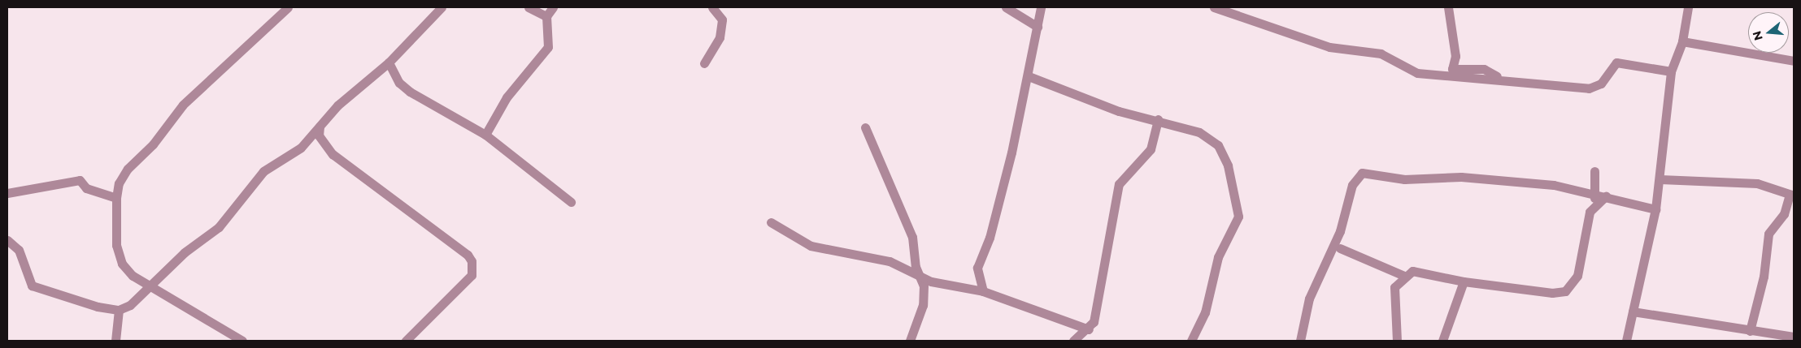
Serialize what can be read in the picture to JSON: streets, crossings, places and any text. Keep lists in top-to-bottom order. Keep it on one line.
{"north":"left"}
